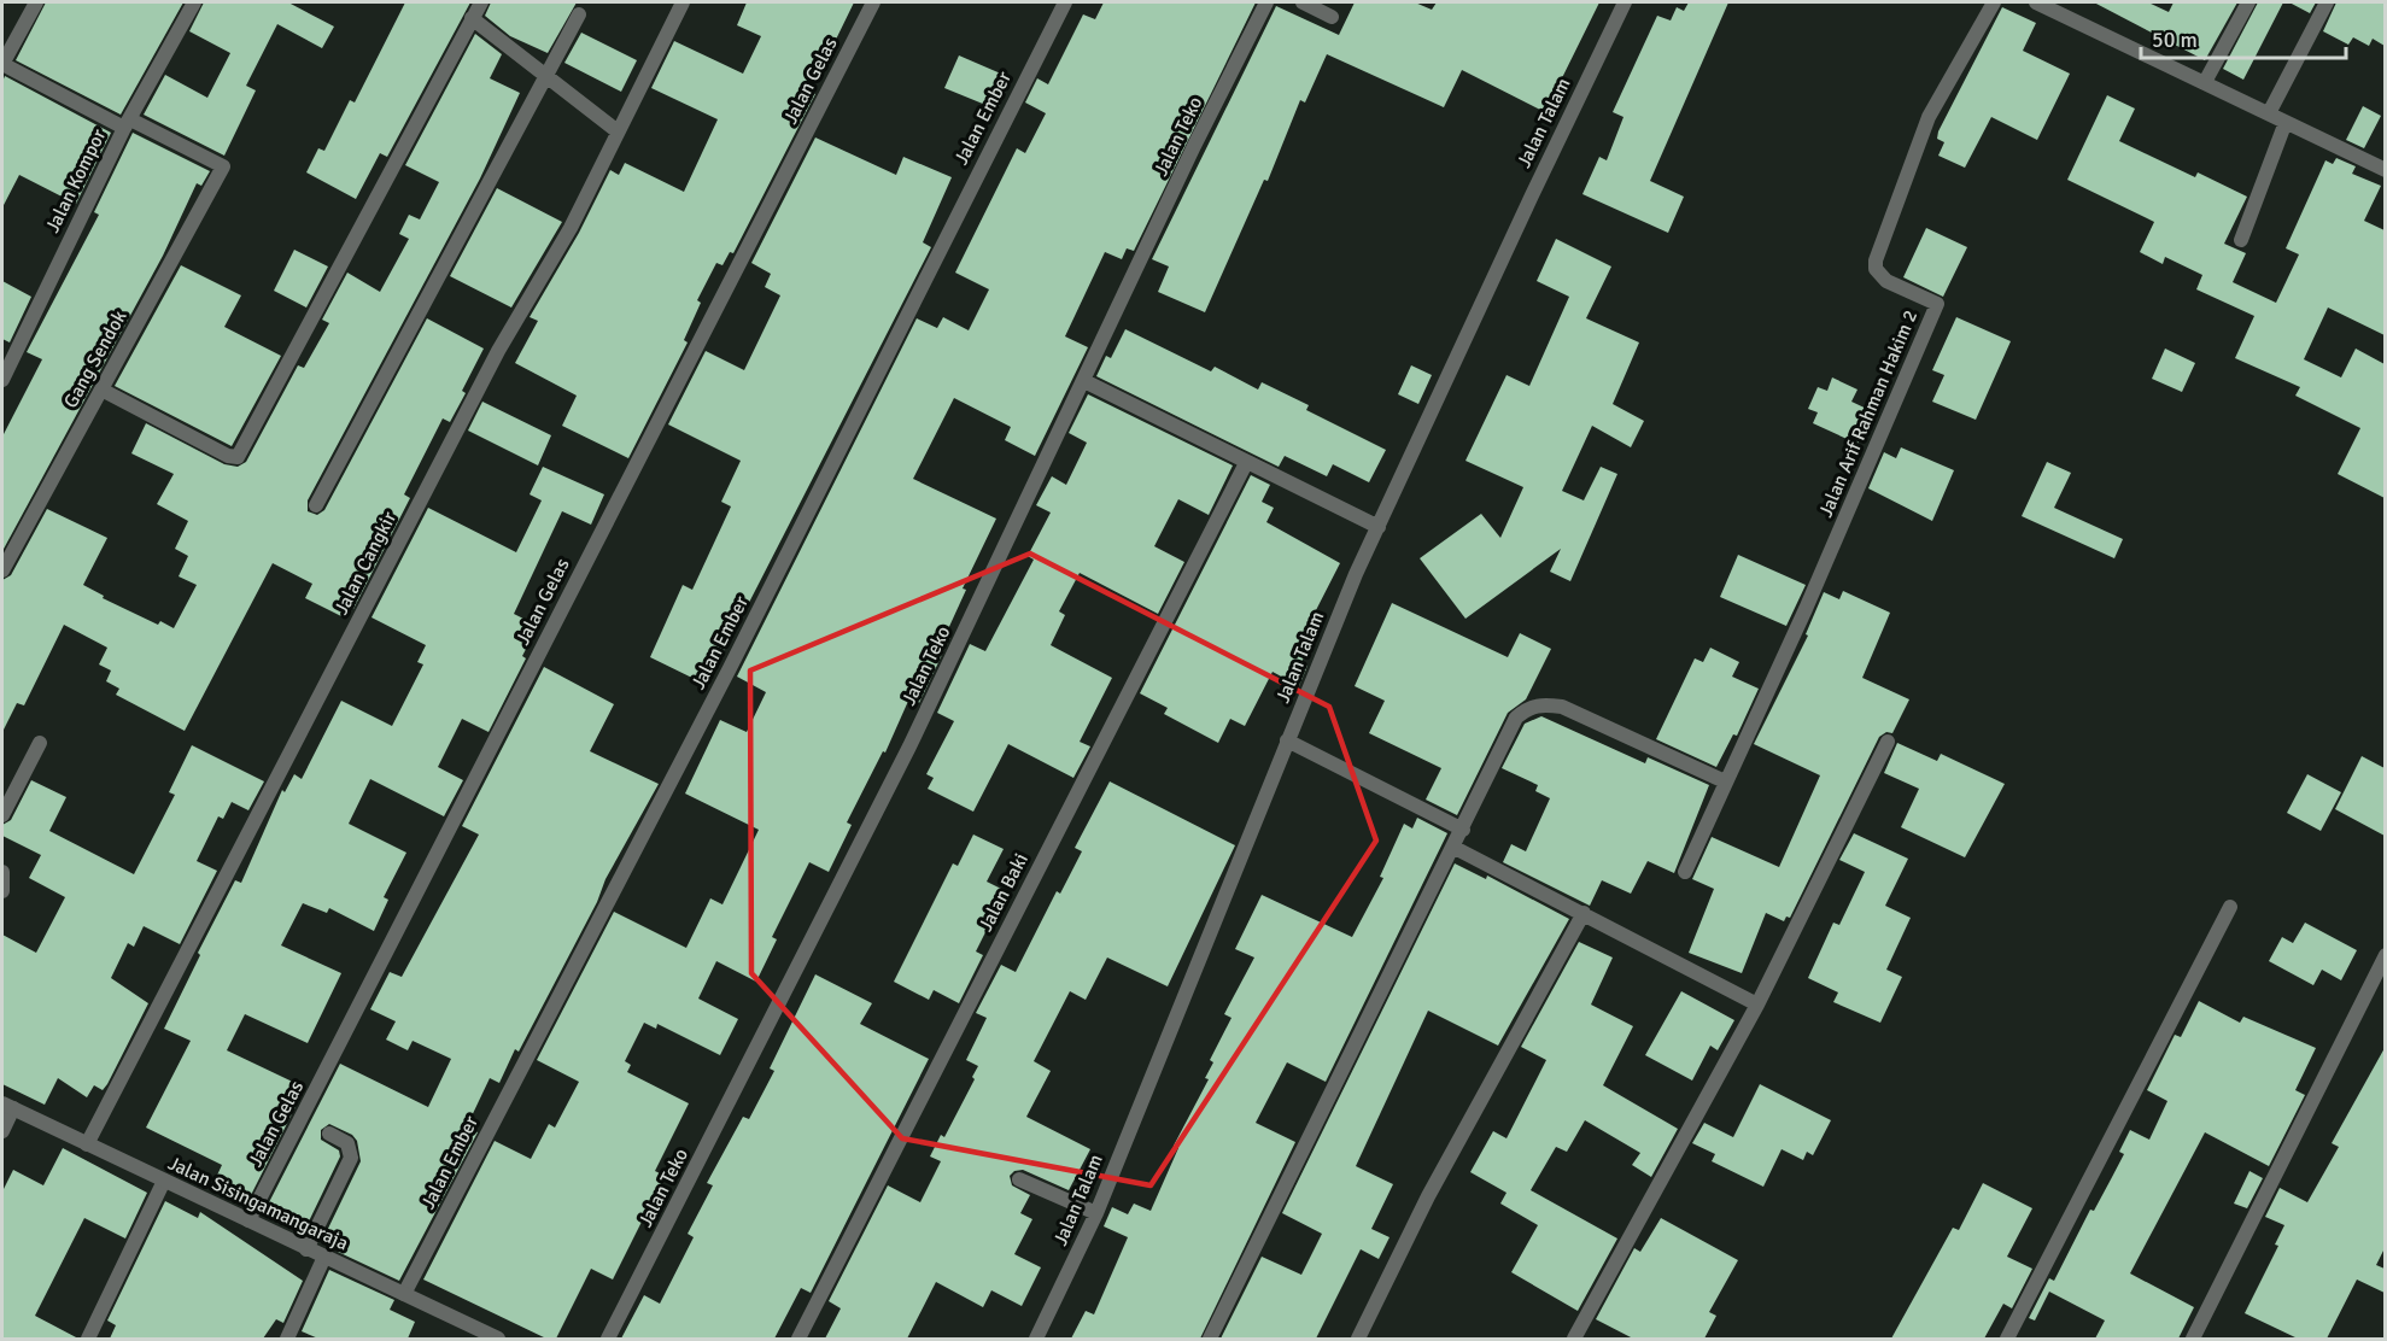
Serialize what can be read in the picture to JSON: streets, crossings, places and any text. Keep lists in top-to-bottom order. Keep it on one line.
{"streets":{"street":["Jalan Gelas","Jalan Ember","Jalan Talam","Jalan Teko","Jalan Kompor","Gang Sendok","Jalan Arif Rahman Hakim 2","Jalan Cangkir","Jalan Baki","Jalan Sisingamangaraja"]},"crossings":[["Jalan Gelas","Jalan Sisingamangaraja"],["Jalan Ember","Jalan Sisingamangaraja"],["Jalan Kompor","Gang Sendok"],["Jalan Cangkir","Jalan Sisingamangaraja"]],"scale_bar":"50 m"}
